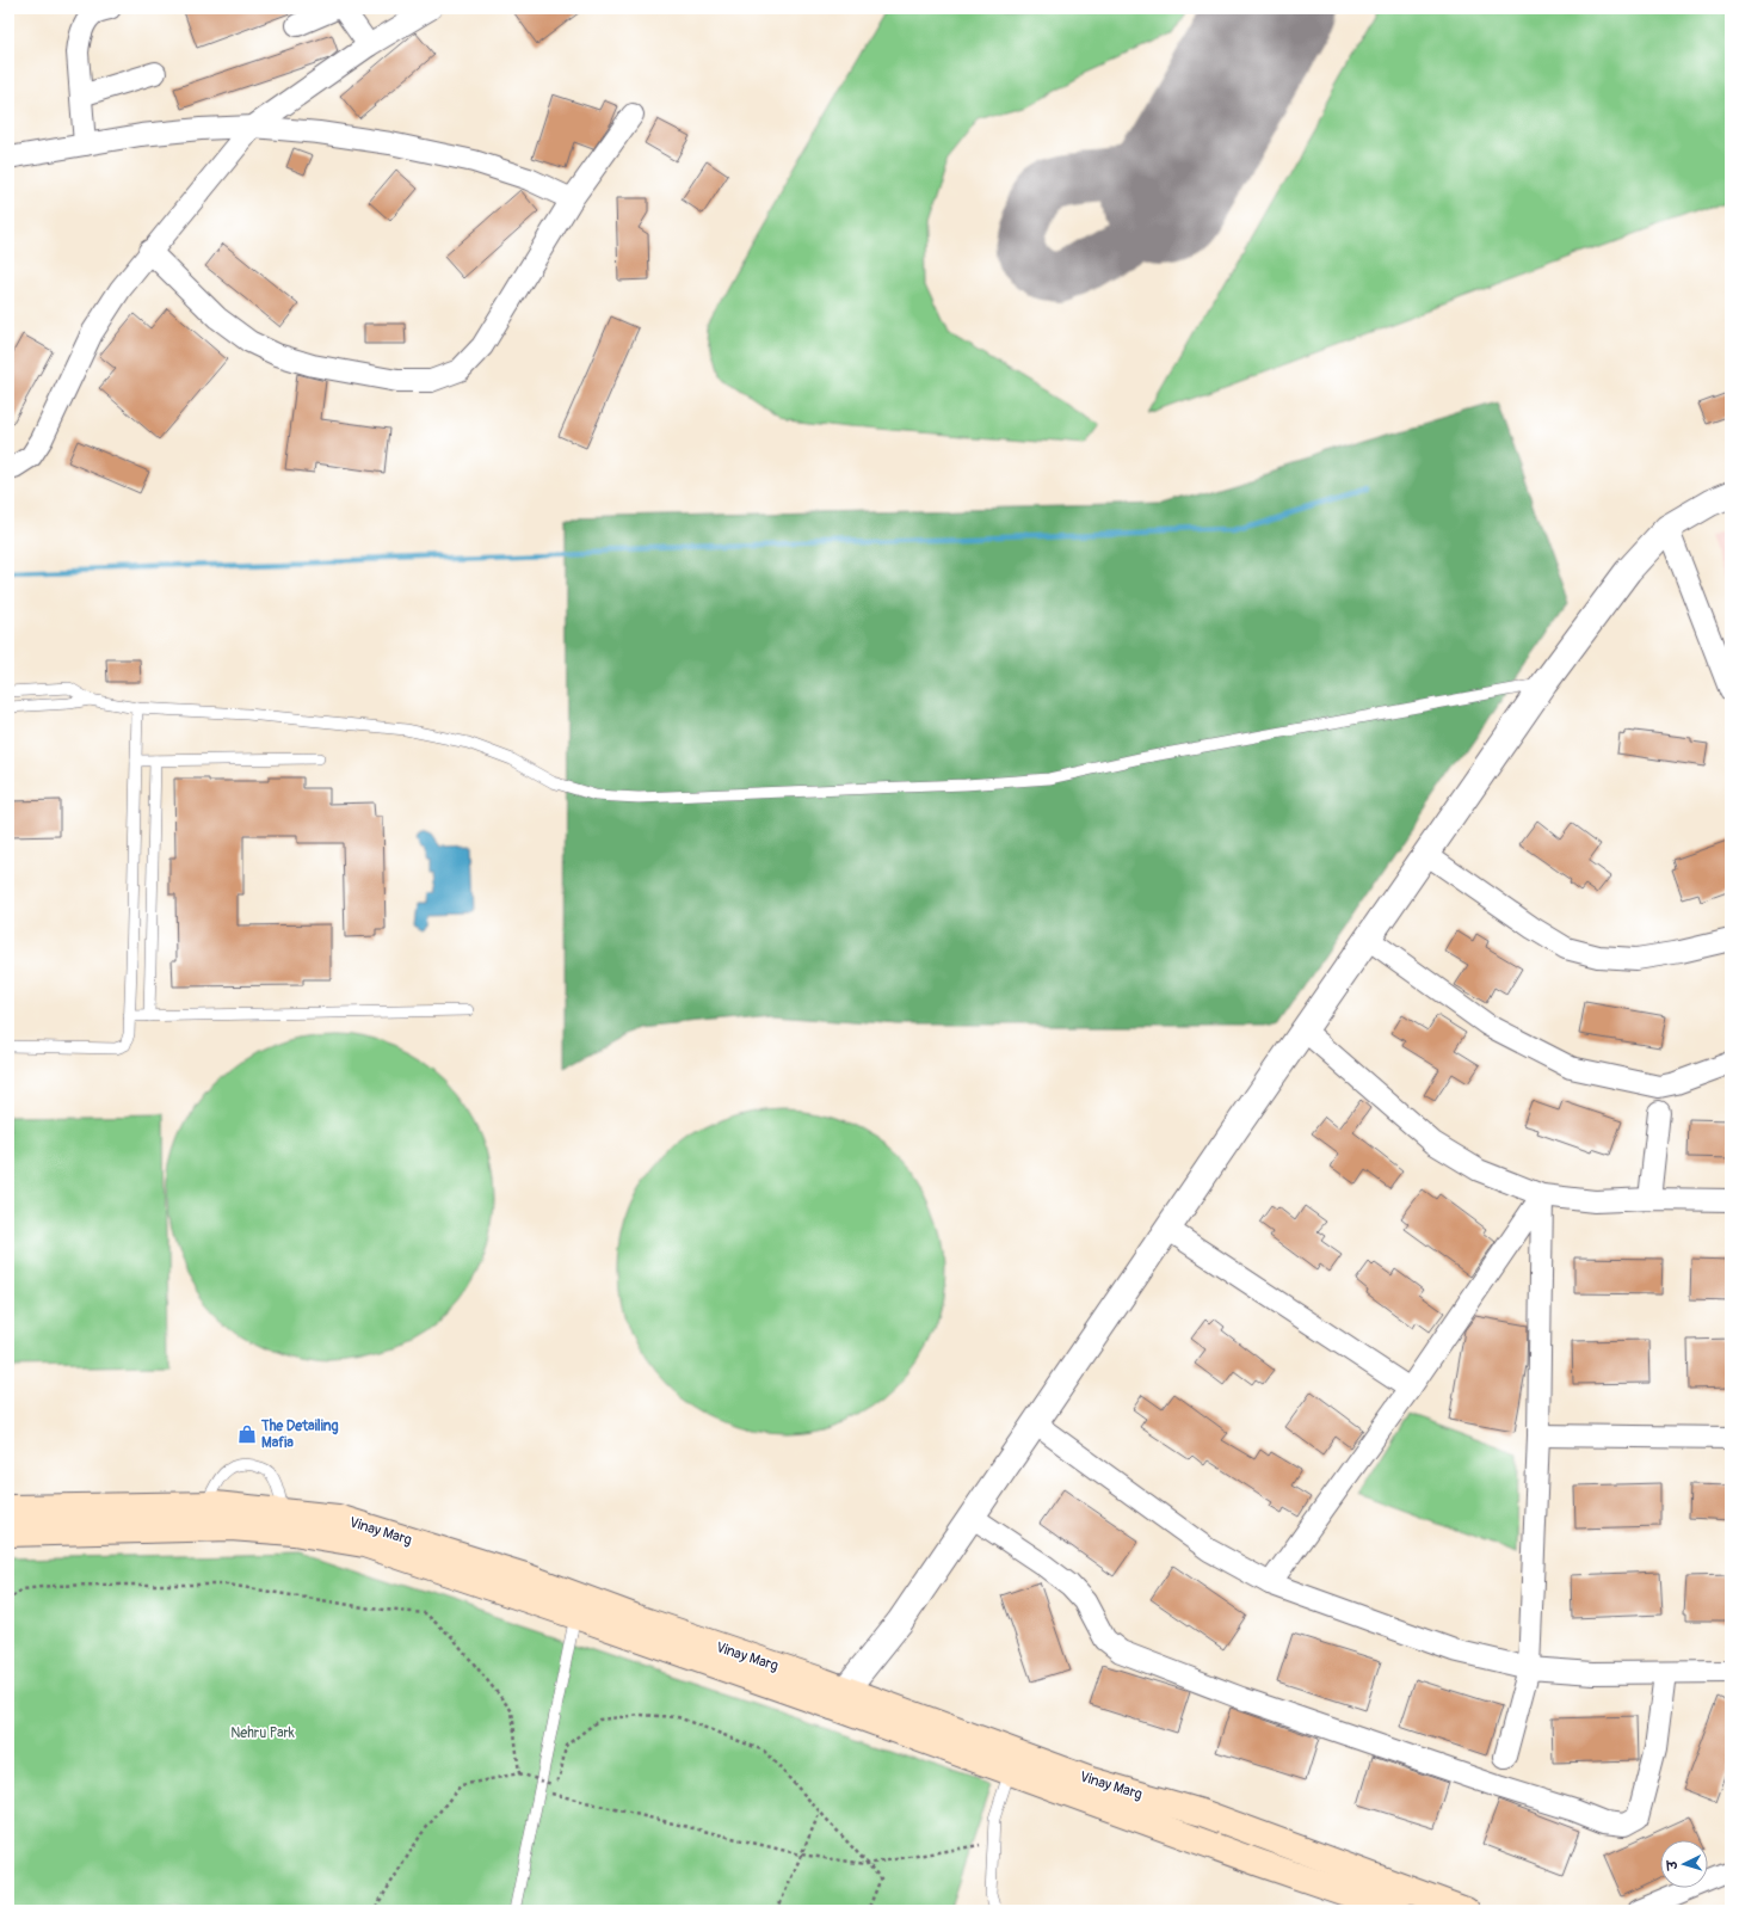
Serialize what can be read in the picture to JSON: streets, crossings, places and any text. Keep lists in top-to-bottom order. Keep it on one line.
{"streets":{"main road":["Vinay Marg"]},"parks":["Nehru Park"],"places":{"shop":["The Detailing Mafia"]},"north":"left"}
